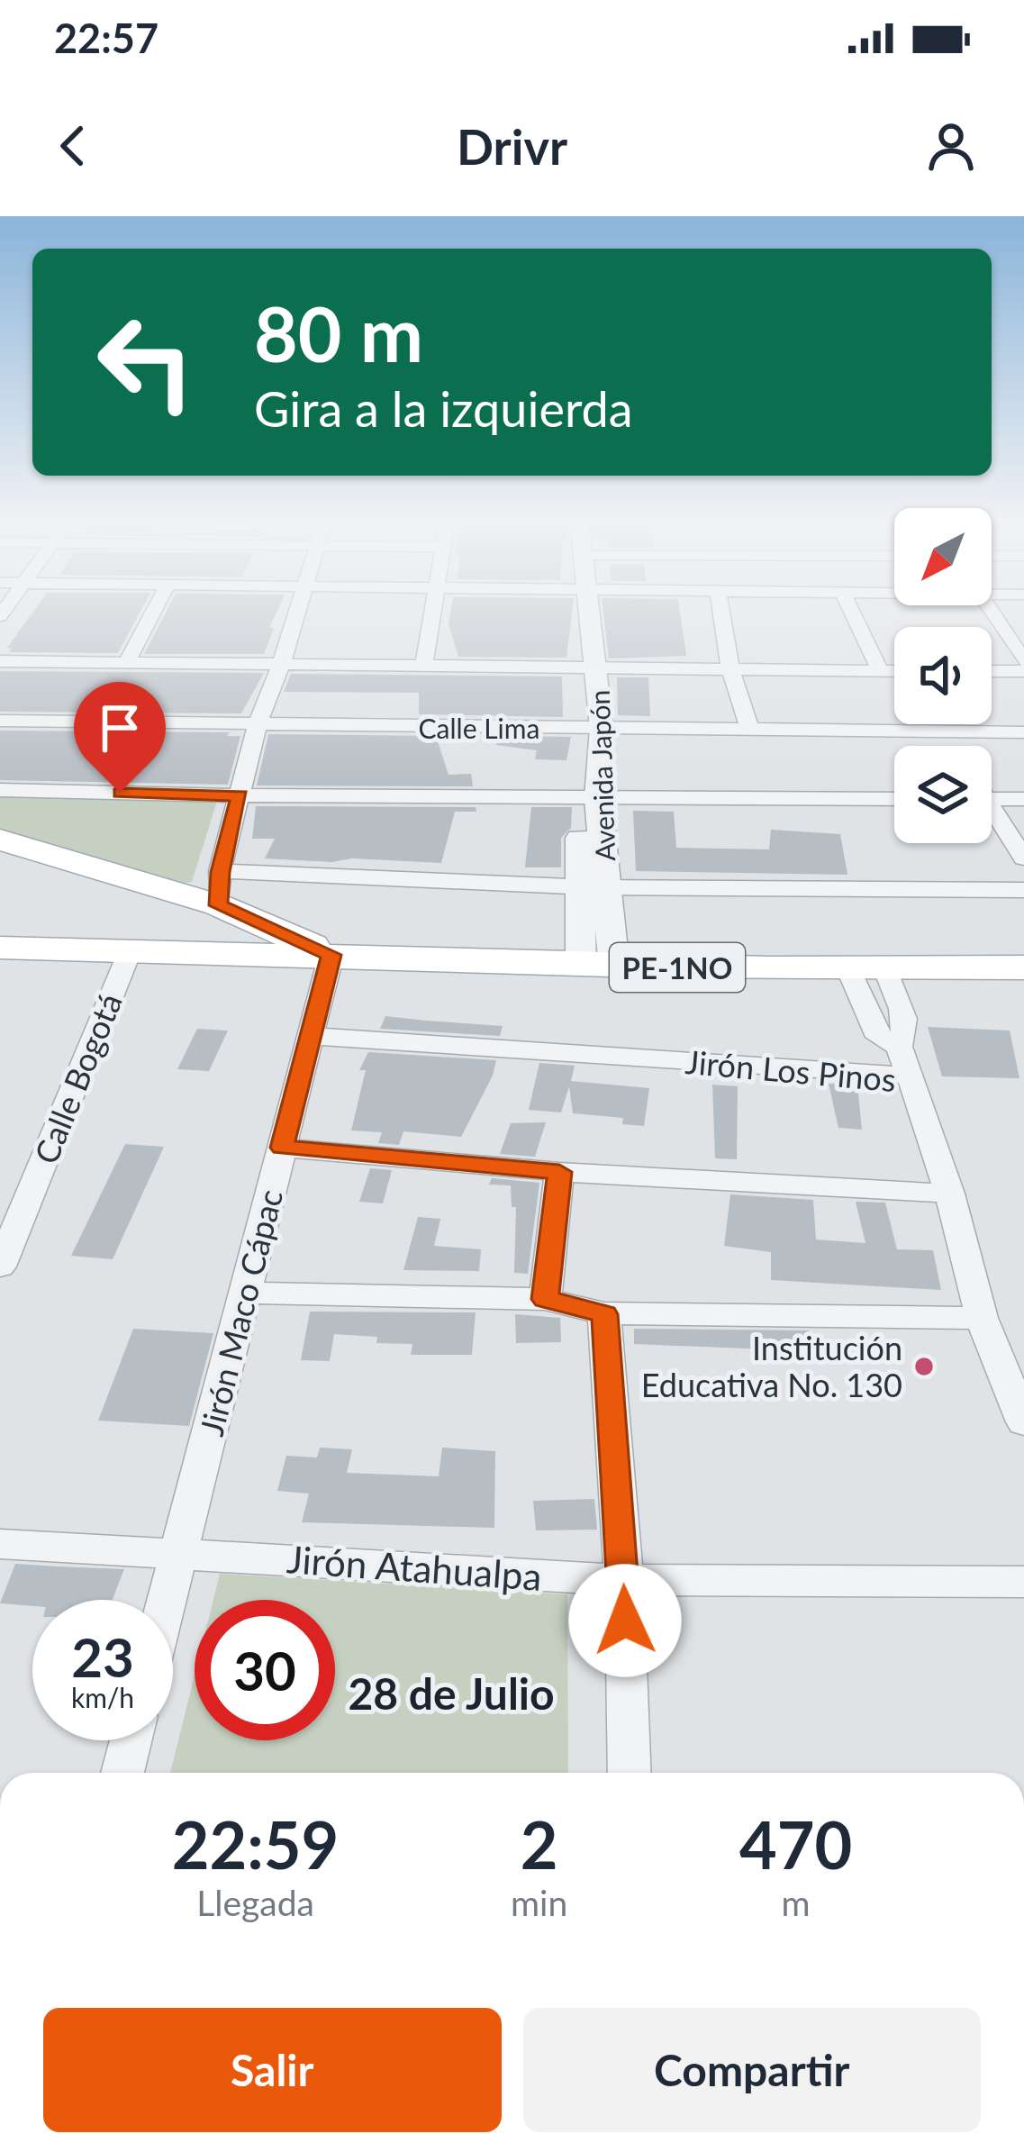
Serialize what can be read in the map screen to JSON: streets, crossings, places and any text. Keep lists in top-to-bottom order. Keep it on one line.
{"streets":{"main road":["PE-1NO"],"street":["Calle Lima","Avenida Japón","Jirón Los Pinos","Calle Bogotá","Jirón Maco Cápac","Jirón Atahualpa"]},"crossings":[["Calle Lima","Avenida Japón"],["Avenida Japón","PE-1NO"],["PE-1NO","Calle Bogotá"],["PE-1NO","Jirón Maco Cápac"],["Jirón Los Pinos","Jirón Maco Cápac"],["Jirón Maco Cápac","Jirón Atahualpa"]],"districts":["28 de Julio"],"places":["Institución Educativa No. 130"],"north":"bottom left","page":{"status":"22:57","header":"Drivr","turn":["80 m","Gira a la izquierda"],"speed":"23 km/h","limit":"30","eta":["22:59","Llegada","2","min","470","m"],"buttons":["Salir","Compartir"]}}
